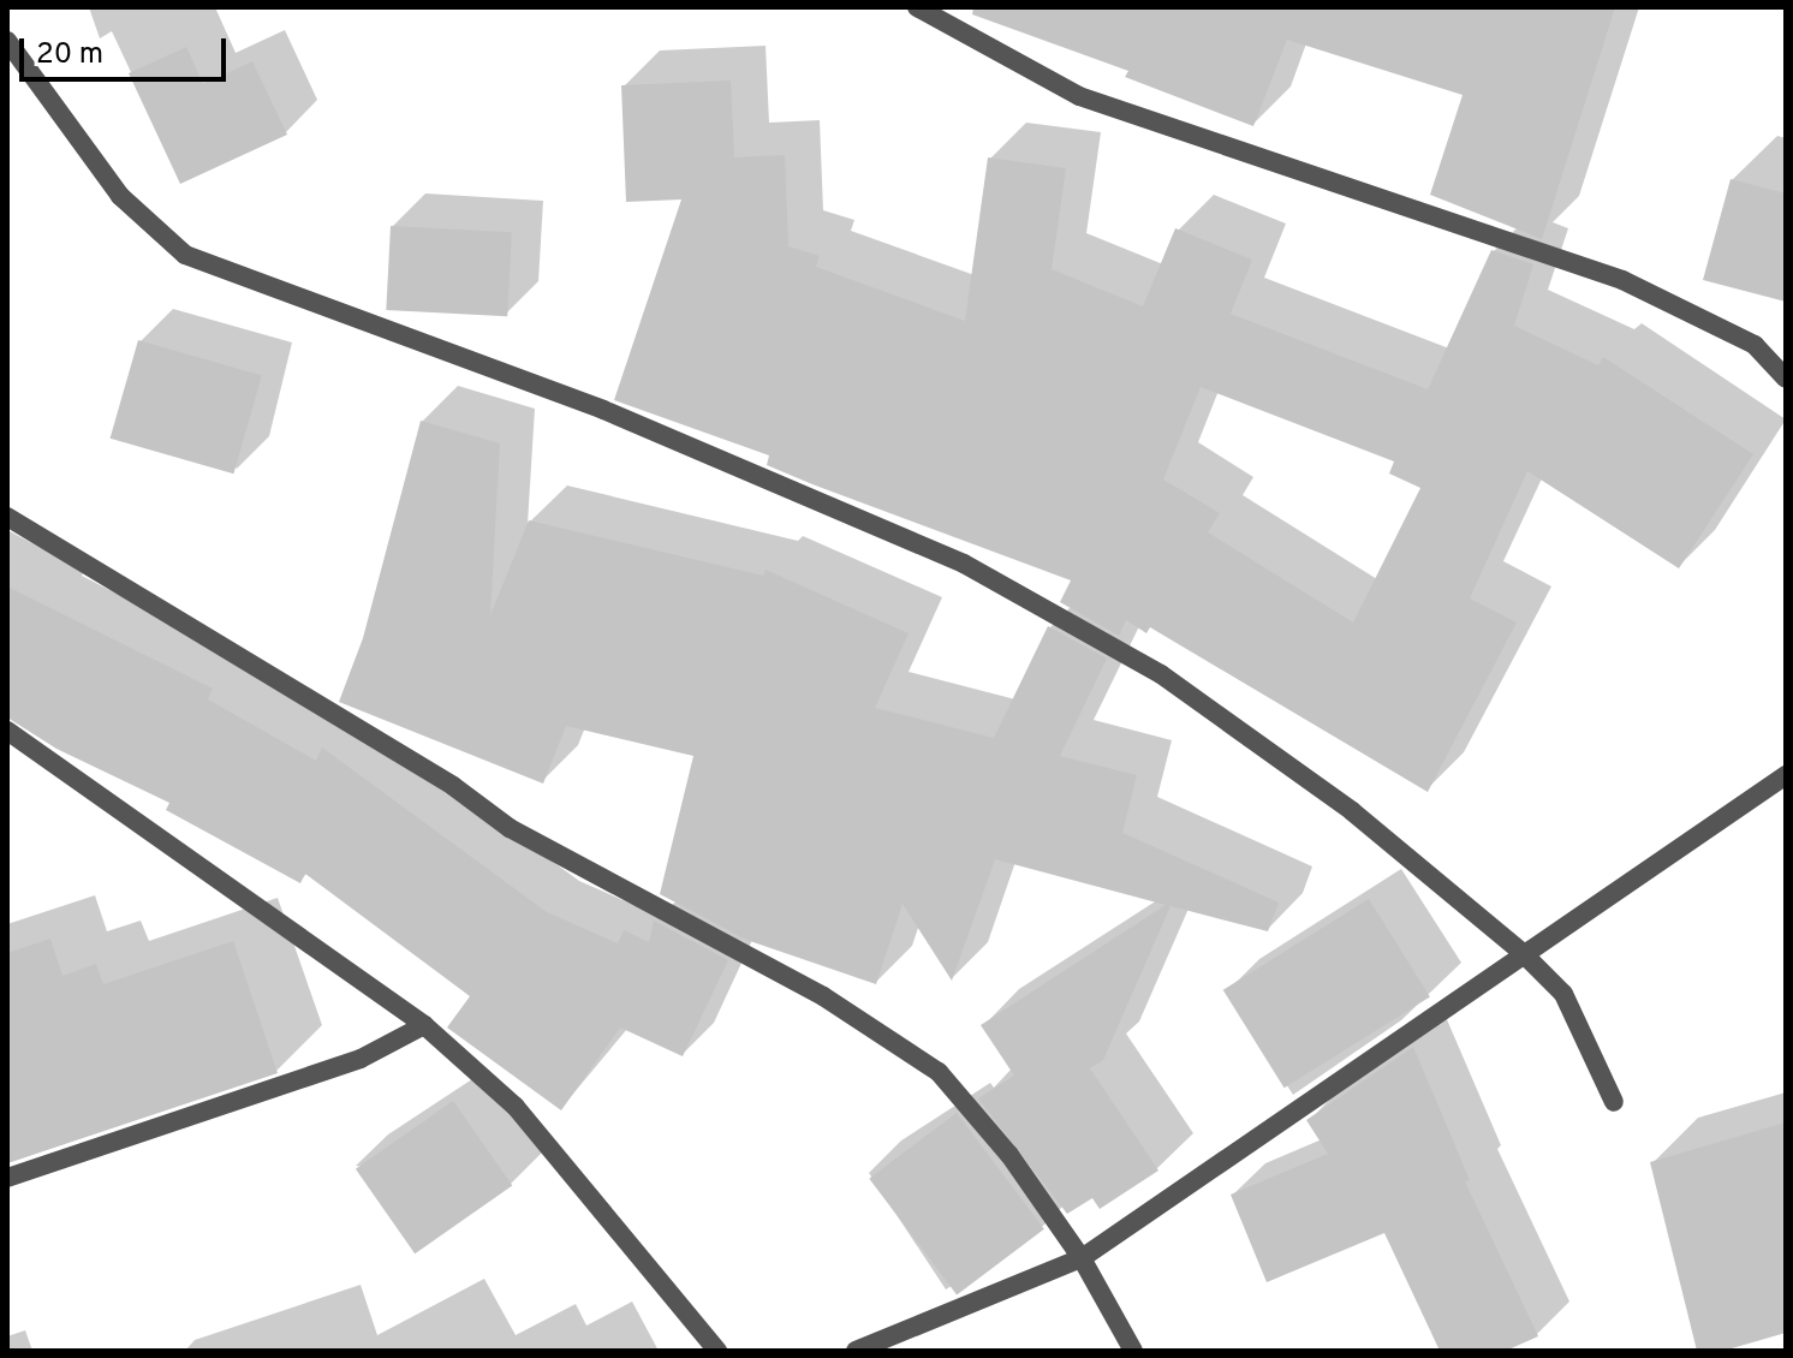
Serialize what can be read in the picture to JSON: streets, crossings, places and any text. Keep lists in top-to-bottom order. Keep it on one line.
{"scale_bar":"20 m"}
